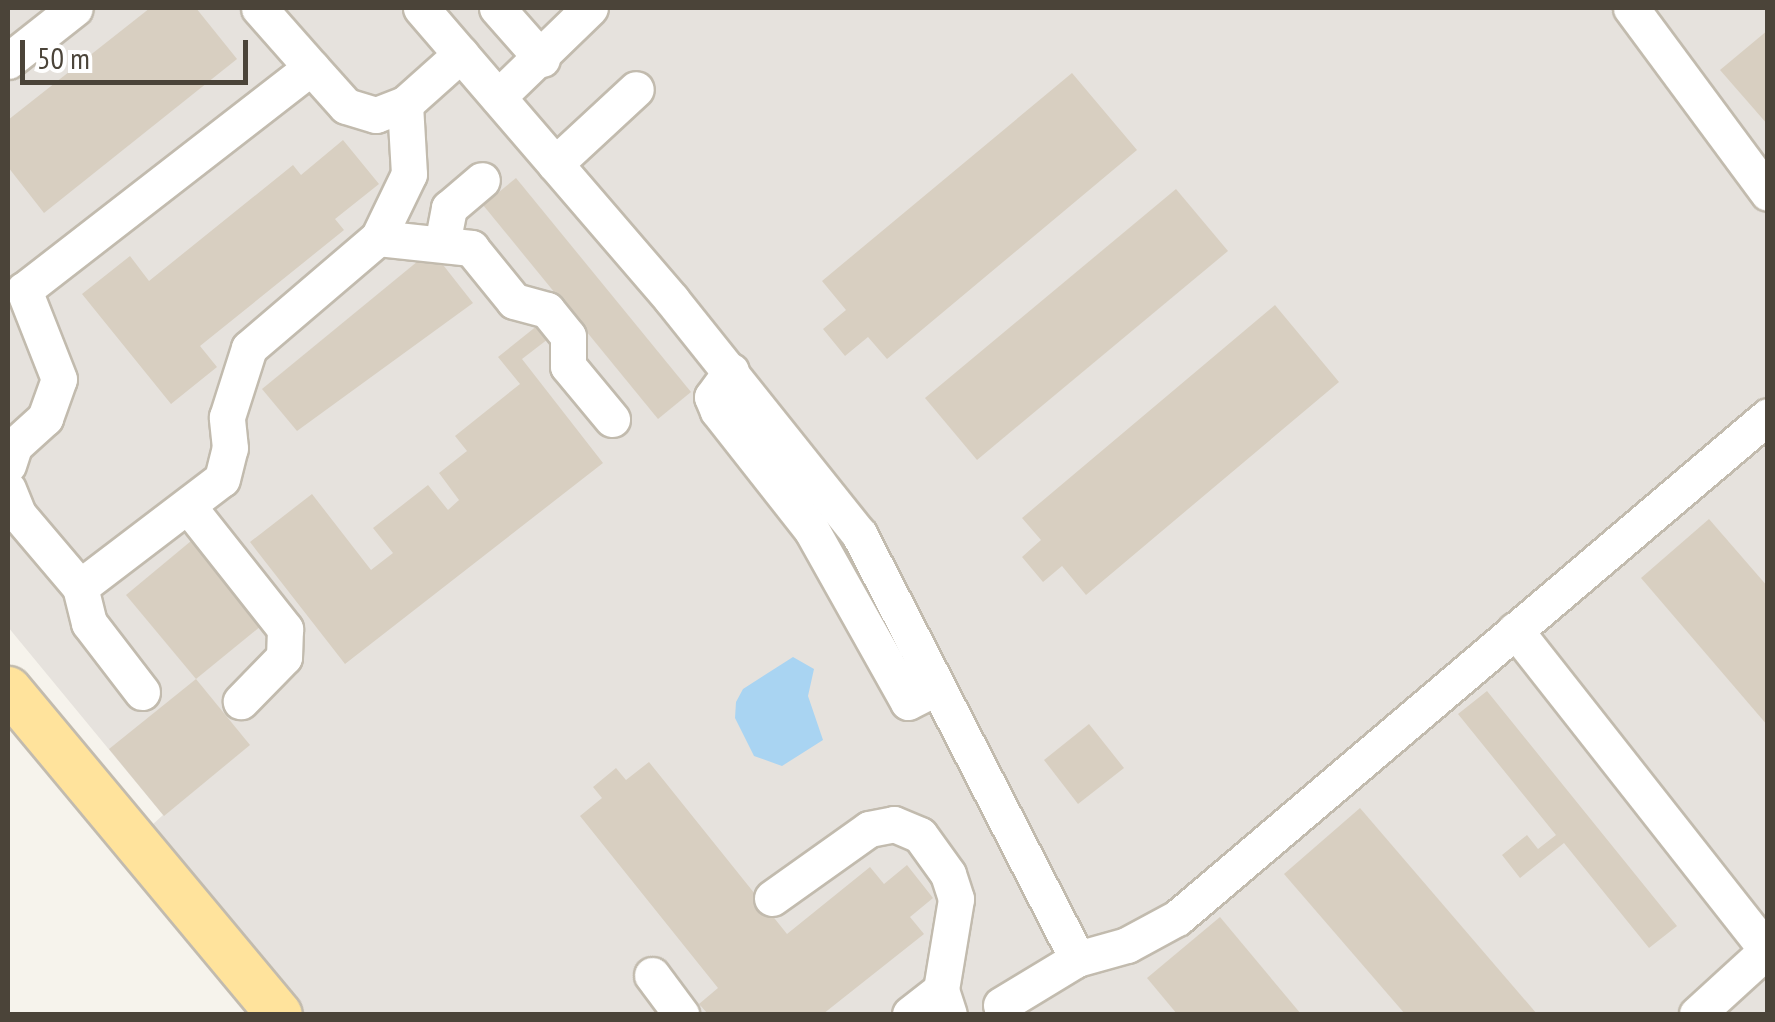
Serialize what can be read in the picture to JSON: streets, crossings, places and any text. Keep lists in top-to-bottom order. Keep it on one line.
{"scale_bar":"50 m"}
